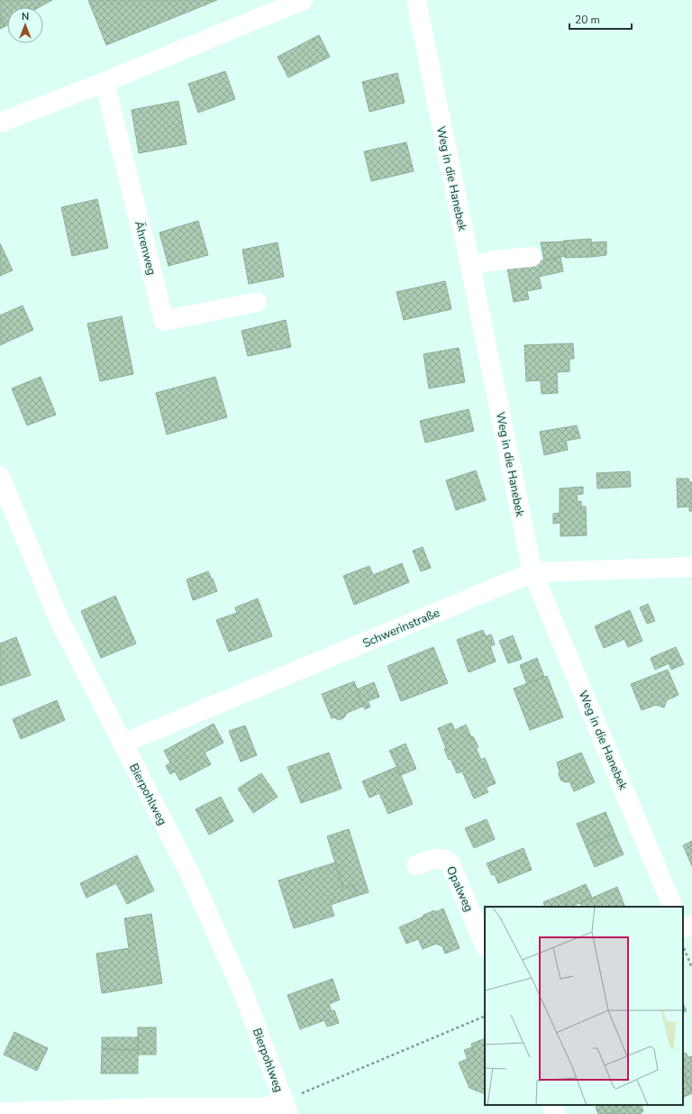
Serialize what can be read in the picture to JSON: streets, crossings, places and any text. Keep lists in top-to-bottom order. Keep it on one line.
{"streets":{"street":["Weg in die Hanebek","Ährenweg","Schwerinstraße","Bierpohlweg","Opalweg"]},"crossings":[["Weg in die Hanebek","Schwerinstraße"],["Schwerinstraße","Bierpohlweg"]],"scale_bar":"20 m","north":"top"}
